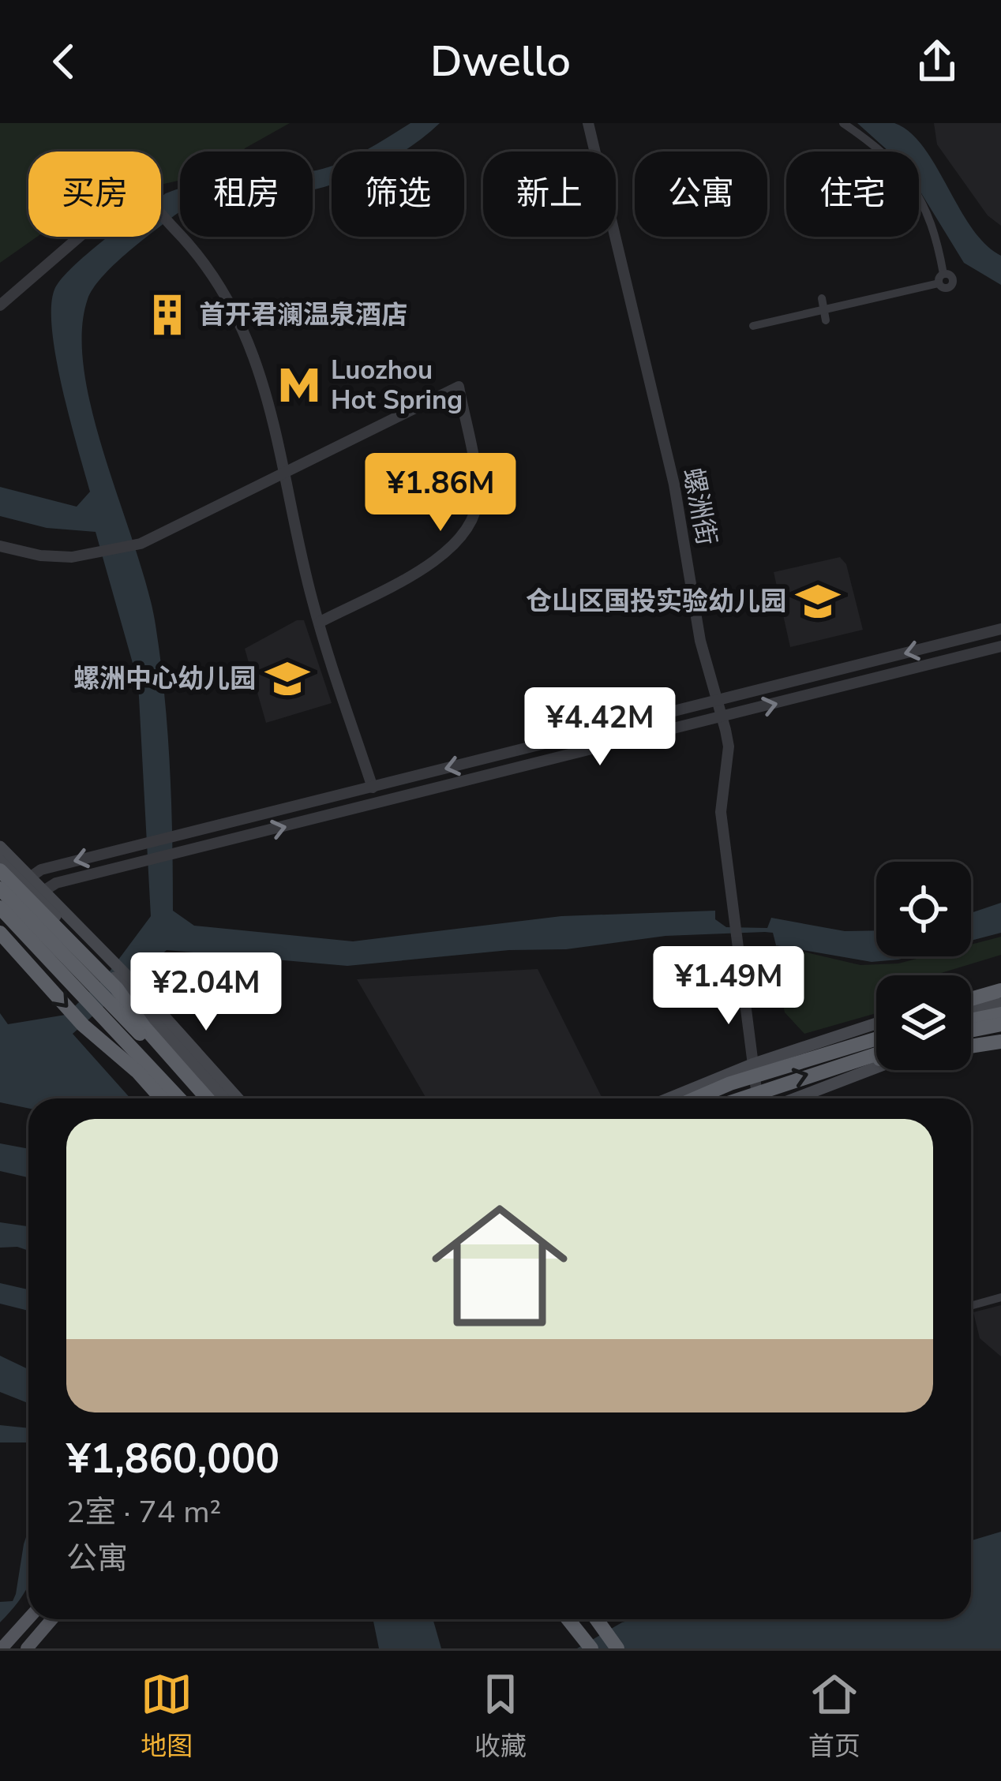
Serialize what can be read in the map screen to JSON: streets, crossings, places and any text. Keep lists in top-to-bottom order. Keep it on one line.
{"streets":{"street":["螺洲街"]},"places":{"building":["首开君澜温泉酒店"],"metro station":["Luozhou Hot Spring"],"school or university":["仓山区国投实验幼儿园","螺洲中心幼儿园"]},"page":{"header":"Dwello","chip":["买房","租房","筛选","新上","公寓","住宅"],"price":["¥1.86M","¥4.42M","¥1.49M","¥2.04M"],"list":[{"name":"¥1,860,000","note":"2室 · 74 m² · 公寓"}],"tabs":["地图","收藏","首页"]}}
